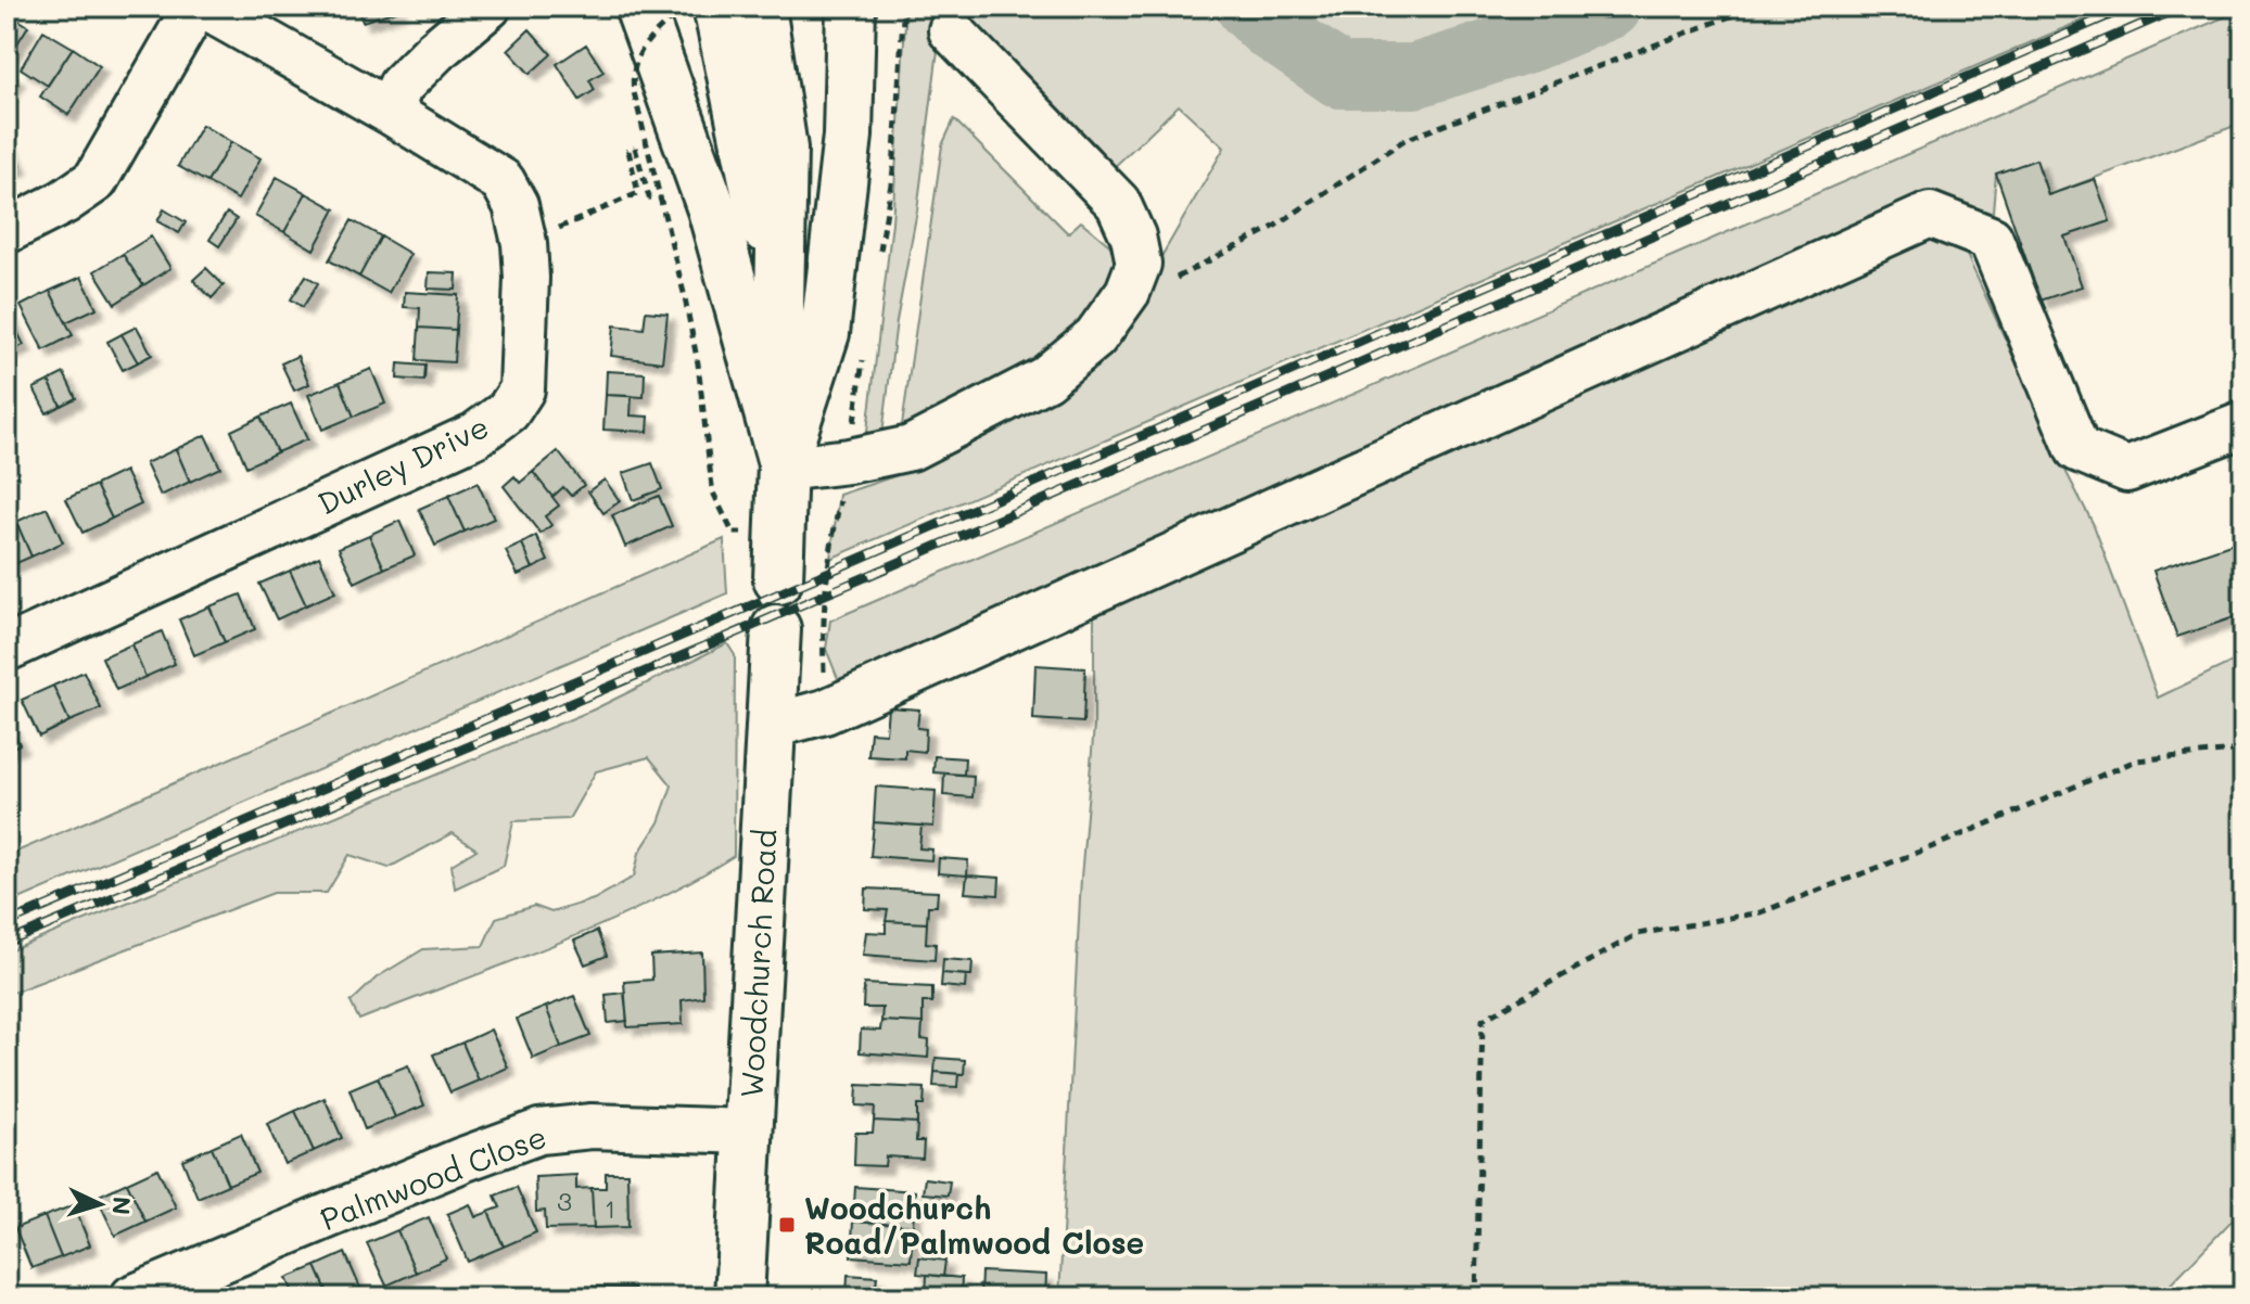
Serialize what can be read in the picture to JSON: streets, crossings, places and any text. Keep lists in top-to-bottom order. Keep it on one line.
{"streets":{"main road":["Woodchurch Road"],"street":["Durley Drive","Palmwood Close"]},"crossings":[["Woodchurch Road","Palmwood Close"]],"places":{"transit":["Woodchurch Road/Palmwood Close"]},"house_numbers":["3","1"],"north":"right"}
